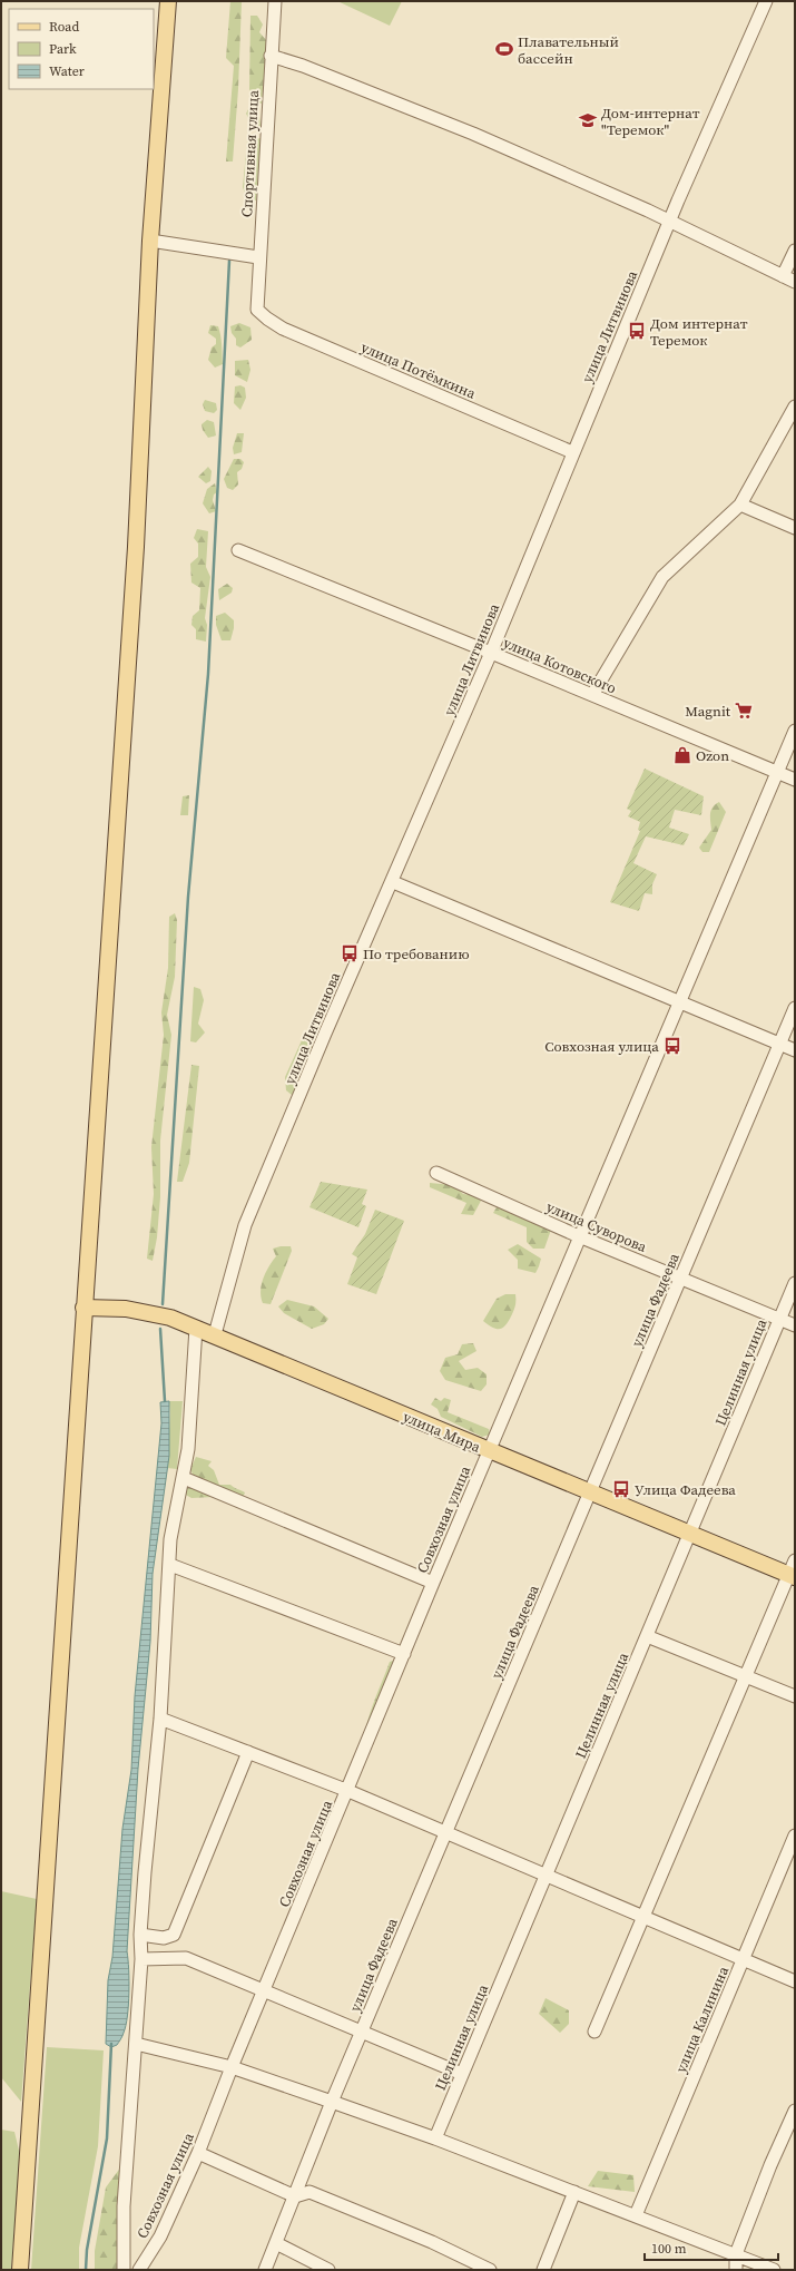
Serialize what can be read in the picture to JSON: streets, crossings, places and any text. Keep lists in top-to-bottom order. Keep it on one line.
{"streets":{"main road":["улица Мира"],"street":["Спортивная улица","улица Литвинова","улица Потёмкина","улица Котовского","улица Суворова","улица Фадеева","Целинная улица","Совхозная улица","улица Калинина"]},"crossings":[["Спортивная улица","улица Потёмкина"],["улица Литвинова","улица Потёмкина"],["улица Литвинова","улица Котовского"],["улица Литвинова","улица Мира"],["улица Котовского","Совхозная улица"],["улица Суворова","улица Фадеева"],["улица Суворова","Целинная улица"],["улица Суворова","Совхозная улица"],["улица Фадеева","улица Мира"],["Целинная улица","улица Мира"],["улица Мира","Совхозная улица"]],"places":{"sports":["Плавательный бассейн"],"school or university":["Дом-интернат \"Теремок\""],"bus stop":["Дом интернат Теремок","По требованию","Совхозная улица","Улица Фадеева"],"supermarket":["Magnit"],"shop":["Ozon"]},"legend":["Road","Park","Water"],"scale_bar":"100 m"}
